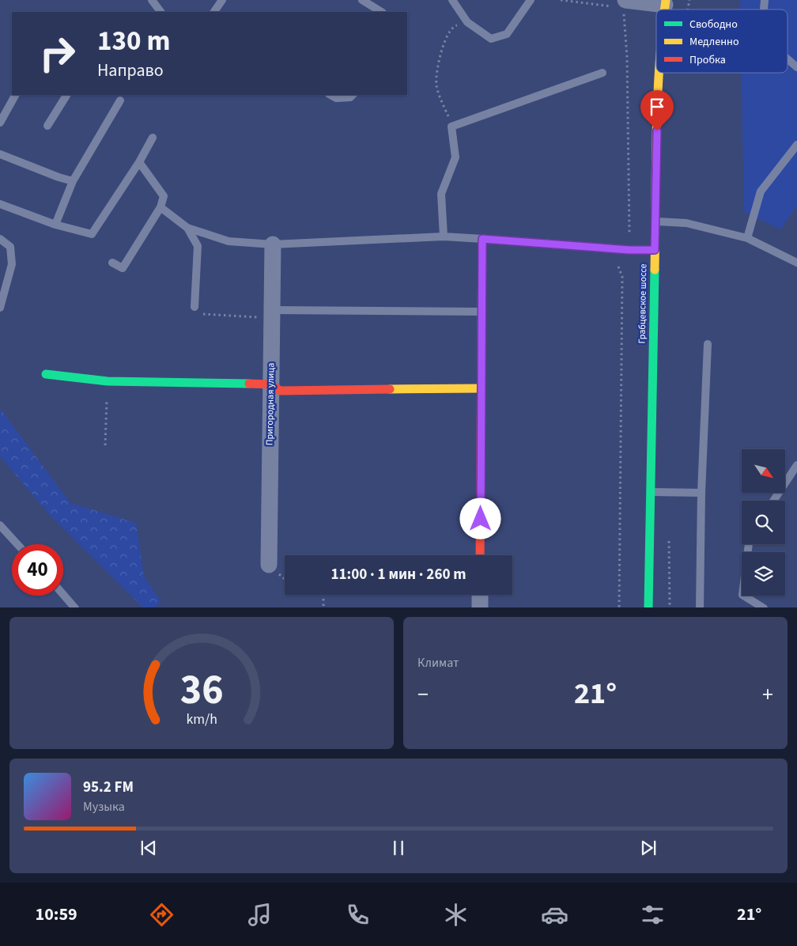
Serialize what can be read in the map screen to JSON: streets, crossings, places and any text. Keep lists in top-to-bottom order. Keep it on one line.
{"streets":{"street":["Грабцевское шоссе","Пригородная улица"]},"legend":["Свободно","Медленно","Пробка"],"north":"bottom right","page":{"turn":["130 m","Направо"],"limit":"40","trip":"11:00 · 1 мин · 260 m","tile":"Климат","heat":["−","21°","+"],"song":["95.2 FM","Музыка"],"tabs":["10:59","21°"],"gauge":["36","km/h"]}}
